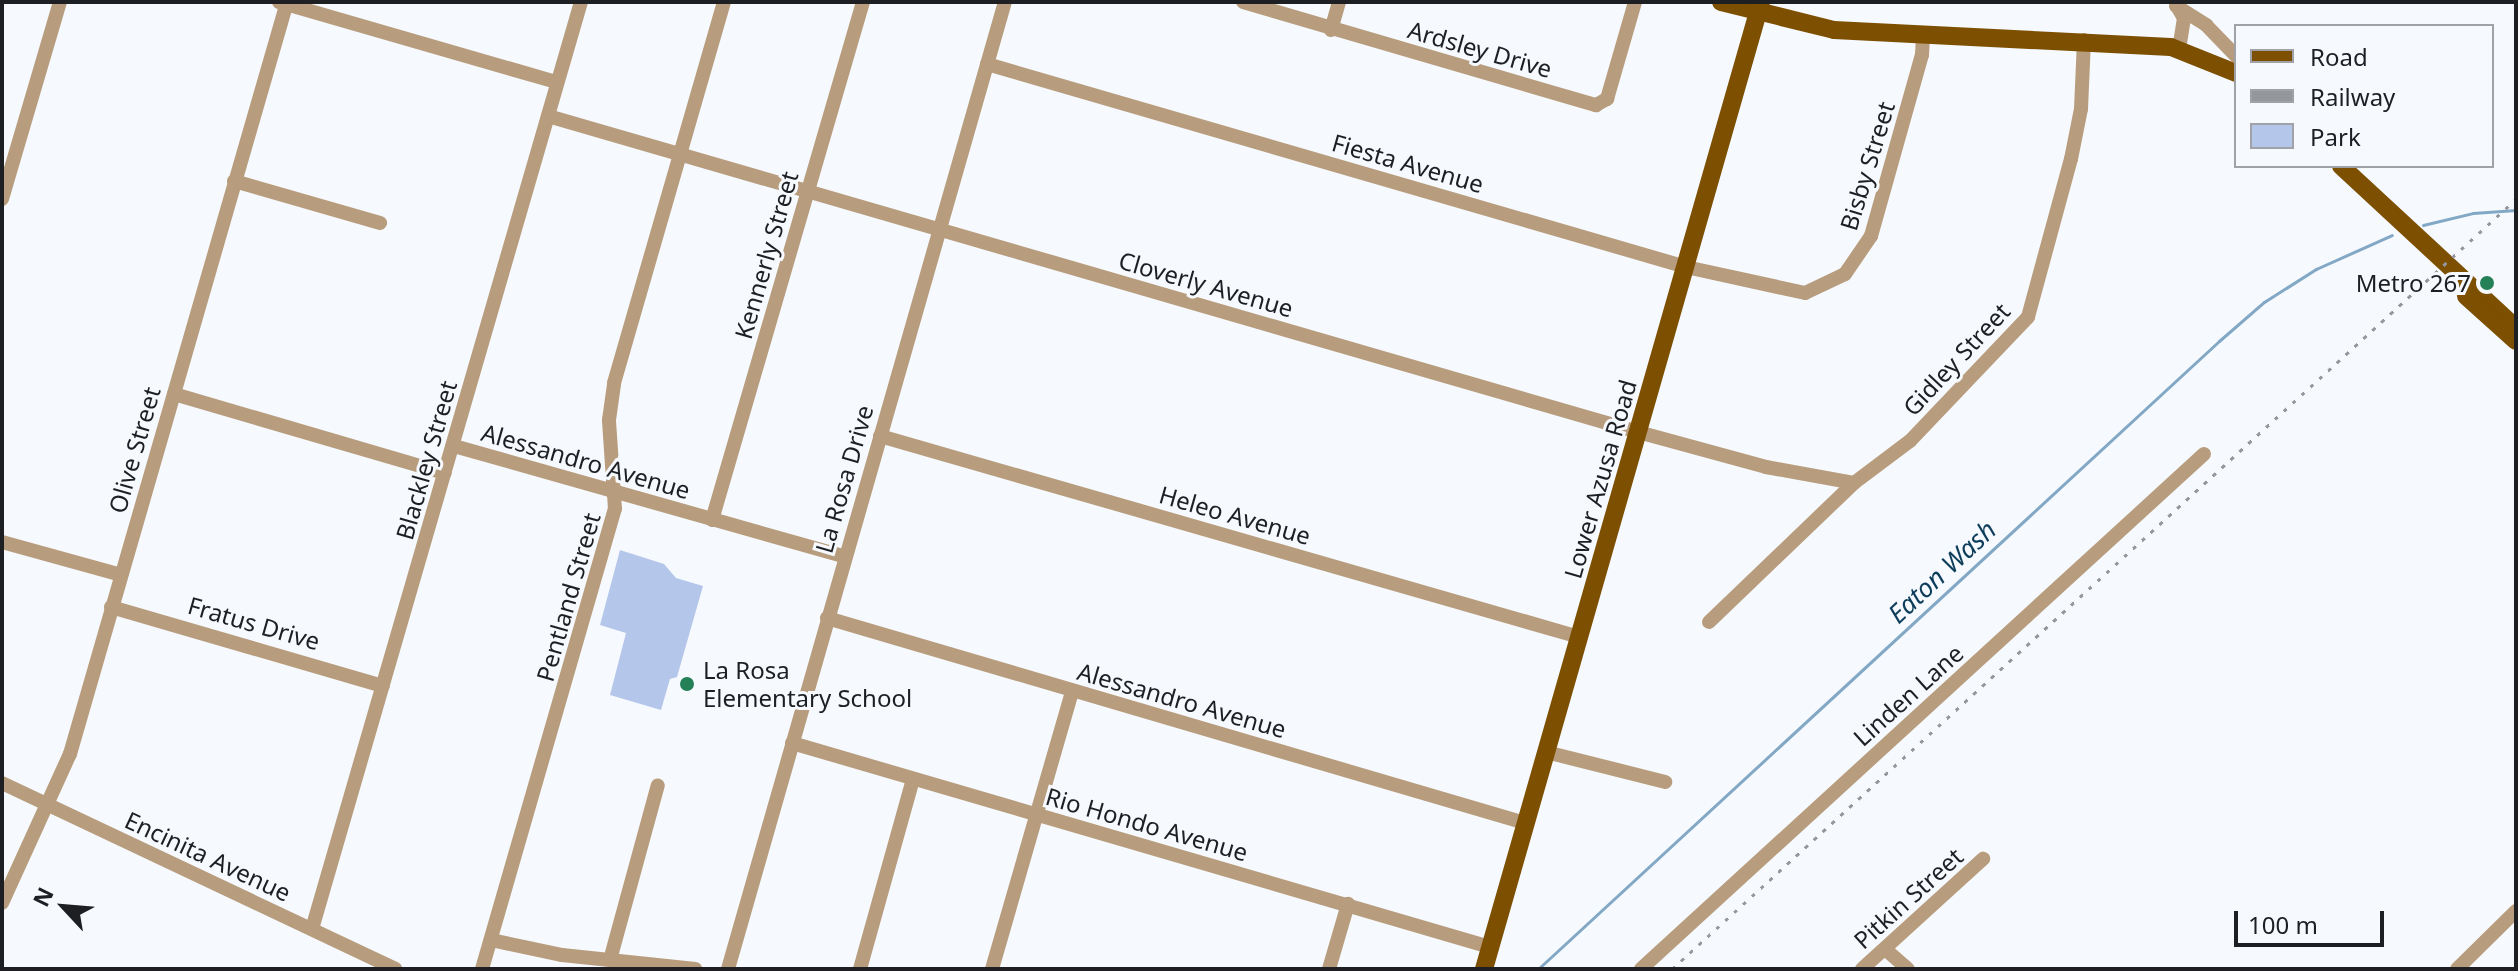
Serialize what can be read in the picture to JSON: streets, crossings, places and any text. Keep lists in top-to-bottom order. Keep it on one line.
{"streets":{"main road":["Lower Azusa Road"],"street":["Ardsley Drive","Fiesta Avenue","Bisby Street","Kennerly Street","Cloverly Avenue","Gidley Street","Olive Street","Blackley Street","Alessandro Avenue","La Rosa Drive","Heleo Avenue","Pentland Street","Fratus Drive","Linden Lane","Rio Hondo Avenue","Encinita Avenue","Pitkin Street"]},"crossings":[["Fiesta Avenue","Bisby Street"],["Fiesta Avenue","La Rosa Drive"],["Fiesta Avenue","Lower Azusa Road"],["Kennerly Street","Cloverly Avenue"],["Kennerly Street","Alessandro Avenue"],["Cloverly Avenue","Gidley Street"],["Cloverly Avenue","Blackley Street"],["Cloverly Avenue","La Rosa Drive"],["Cloverly Avenue","Lower Azusa Road"],["Cloverly Avenue","Pentland Street"],["Olive Street","Fratus Drive"],["Olive Street","Encinita Avenue"],["Blackley Street","Alessandro Avenue"],["Blackley Street","Fratus Drive"],["Blackley Street","Encinita Avenue"],["Alessandro Avenue","La Rosa Drive"],["Alessandro Avenue","Lower Azusa Road"],["Alessandro Avenue","Pentland Street"],["La Rosa Drive","Heleo Avenue"],["La Rosa Drive","Rio Hondo Avenue"],["Lower Azusa Road","Heleo Avenue"],["Lower Azusa Road","Rio Hondo Avenue"]],"water":["Eaton Wash"],"places":["Metro 267","La Rosa Elementary School"],"legend":["Road","Railway","Park"],"scale_bar":"100 m","north":"top left"}
